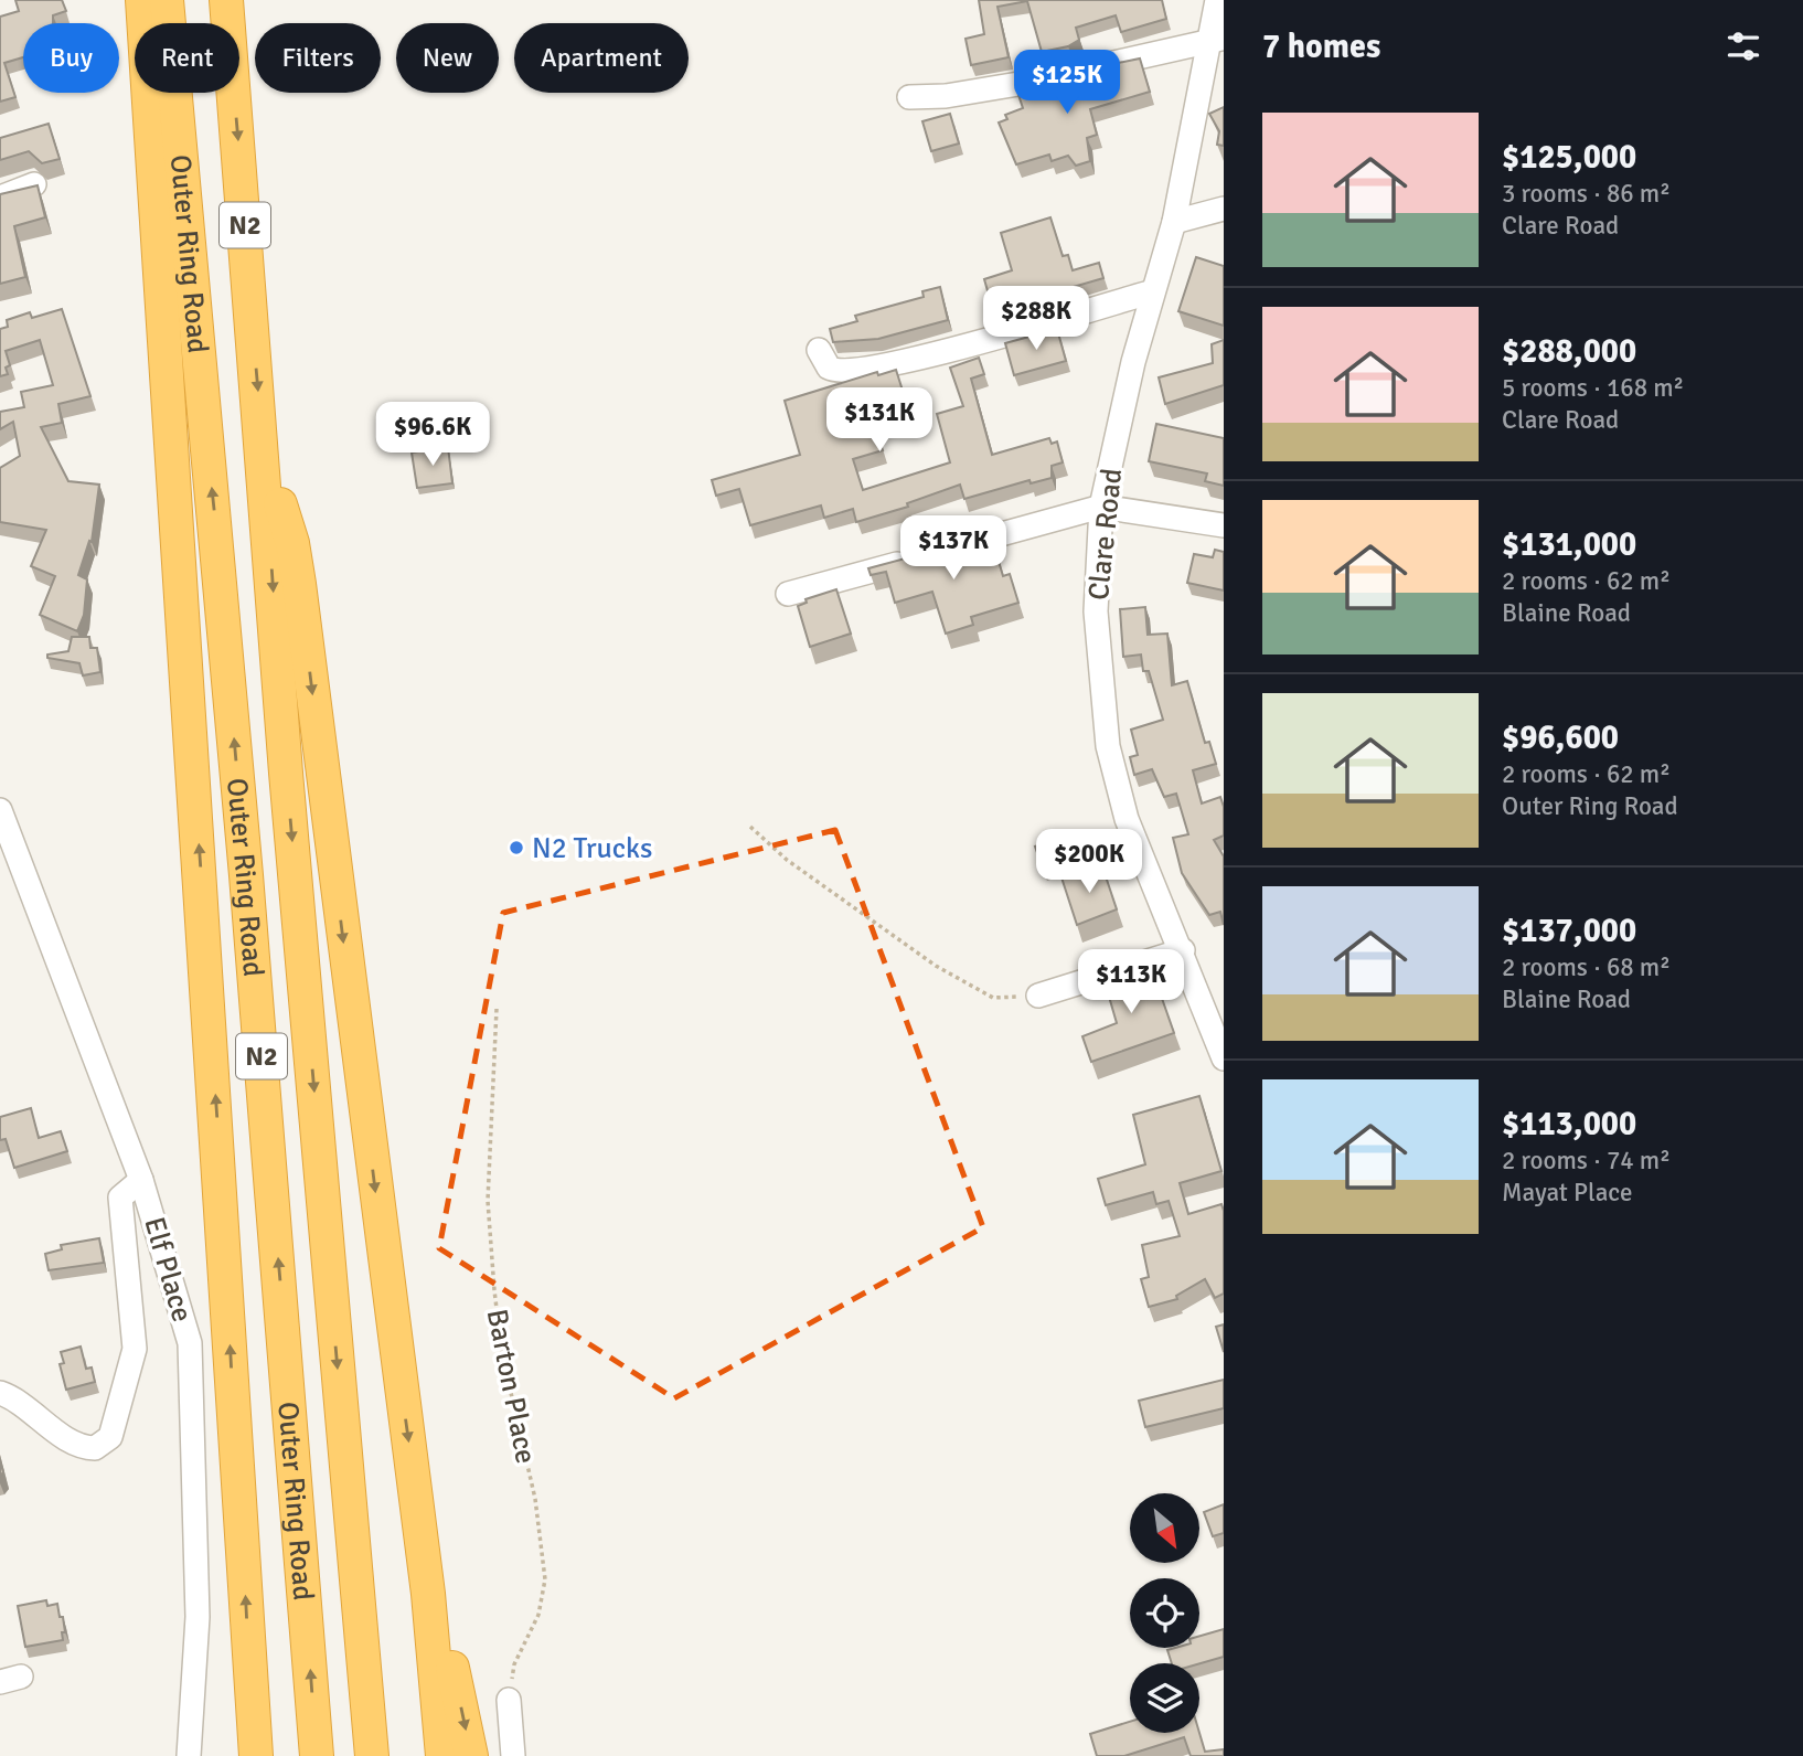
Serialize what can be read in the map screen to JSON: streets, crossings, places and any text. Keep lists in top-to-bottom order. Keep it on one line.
{"streets":{"highway":["N2","Outer Ring Road"],"street":["Clare Road","Elf Place"],"path":["Barton Place"]},"places":["N2 Trucks"],"north":"bottom right","page":{"heading":"7 homes","chip":["Buy","Rent","Filters","New","Apartment"],"price":["$125K","$288K","$131K","$96.6K","$137K","$200K","$113K"],"list":[{"name":"$125,000","note":"3 rooms · 86 m² · Clare Road"},{"name":"$288,000","note":"5 rooms · 168 m² · Clare Road"},{"name":"$131,000","note":"2 rooms · 62 m² · Blaine Road"},{"name":"$96,600","note":"2 rooms · 62 m² · Outer Ring Road"},{"name":"$137,000","note":"2 rooms · 68 m² · Blaine Road"},{"name":"$113,000","note":"2 rooms · 74 m² · Mayat Place"}]}}
